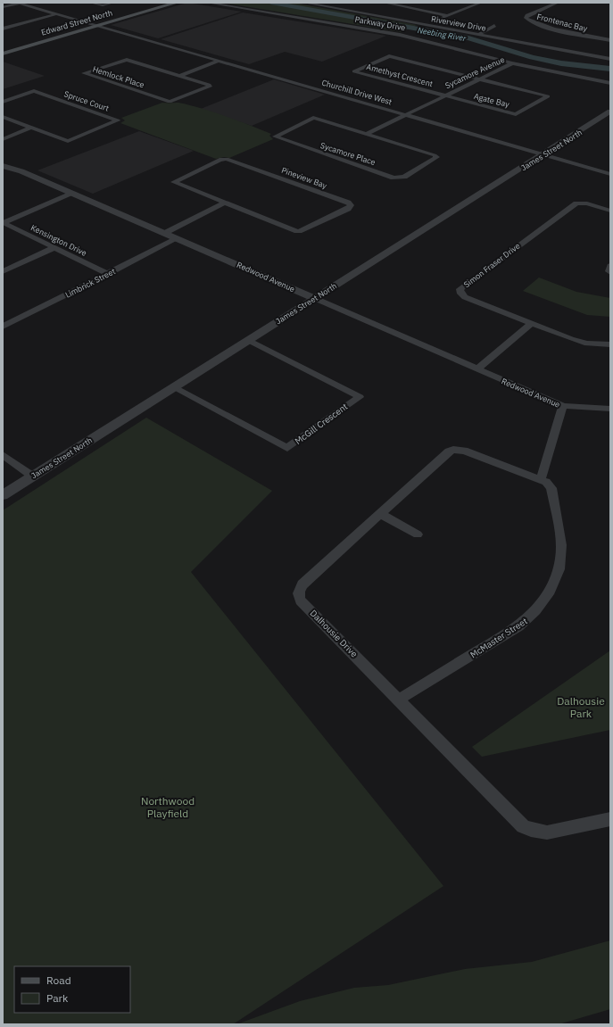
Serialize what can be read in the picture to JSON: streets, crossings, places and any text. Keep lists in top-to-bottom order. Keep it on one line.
{"streets":{"main road":["Edward Street North"],"street":["Frontenac Bay","Parkway Drive","Riverview Drive","Sycamore Avenue","Amethyst Crescent","Hemlock Place","Churchill Drive West","Agate Bay","Spruce Court","James Street North","Sycamore Place","Pineview Bay","Kensington Drive","Simon Fraser Drive","Redwood Avenue","Limbrick Street","McGill Crescent","Dalhousie Drive","McMaster Street"]},"crossings":[["Edward Street North","Churchill Drive West"],["Parkway Drive","Sycamore Avenue"],["Sycamore Avenue","Amethyst Crescent"],["Sycamore Avenue","Churchill Drive West"],["Sycamore Avenue","Agate Bay"],["Sycamore Avenue","Sycamore Place"],["Amethyst Crescent","Agate Bay"],["Churchill Drive West","James Street North"],["James Street North","Redwood Avenue"],["James Street North","McGill Crescent"],["Kensington Drive","Limbrick Street"],["Redwood Avenue","Limbrick Street"],["Dalhousie Drive","McMaster Street"]],"water":["Neebing River"],"parks":["Dalhousie Park","Northwood Playfield"],"legend":["Road","Park"]}
